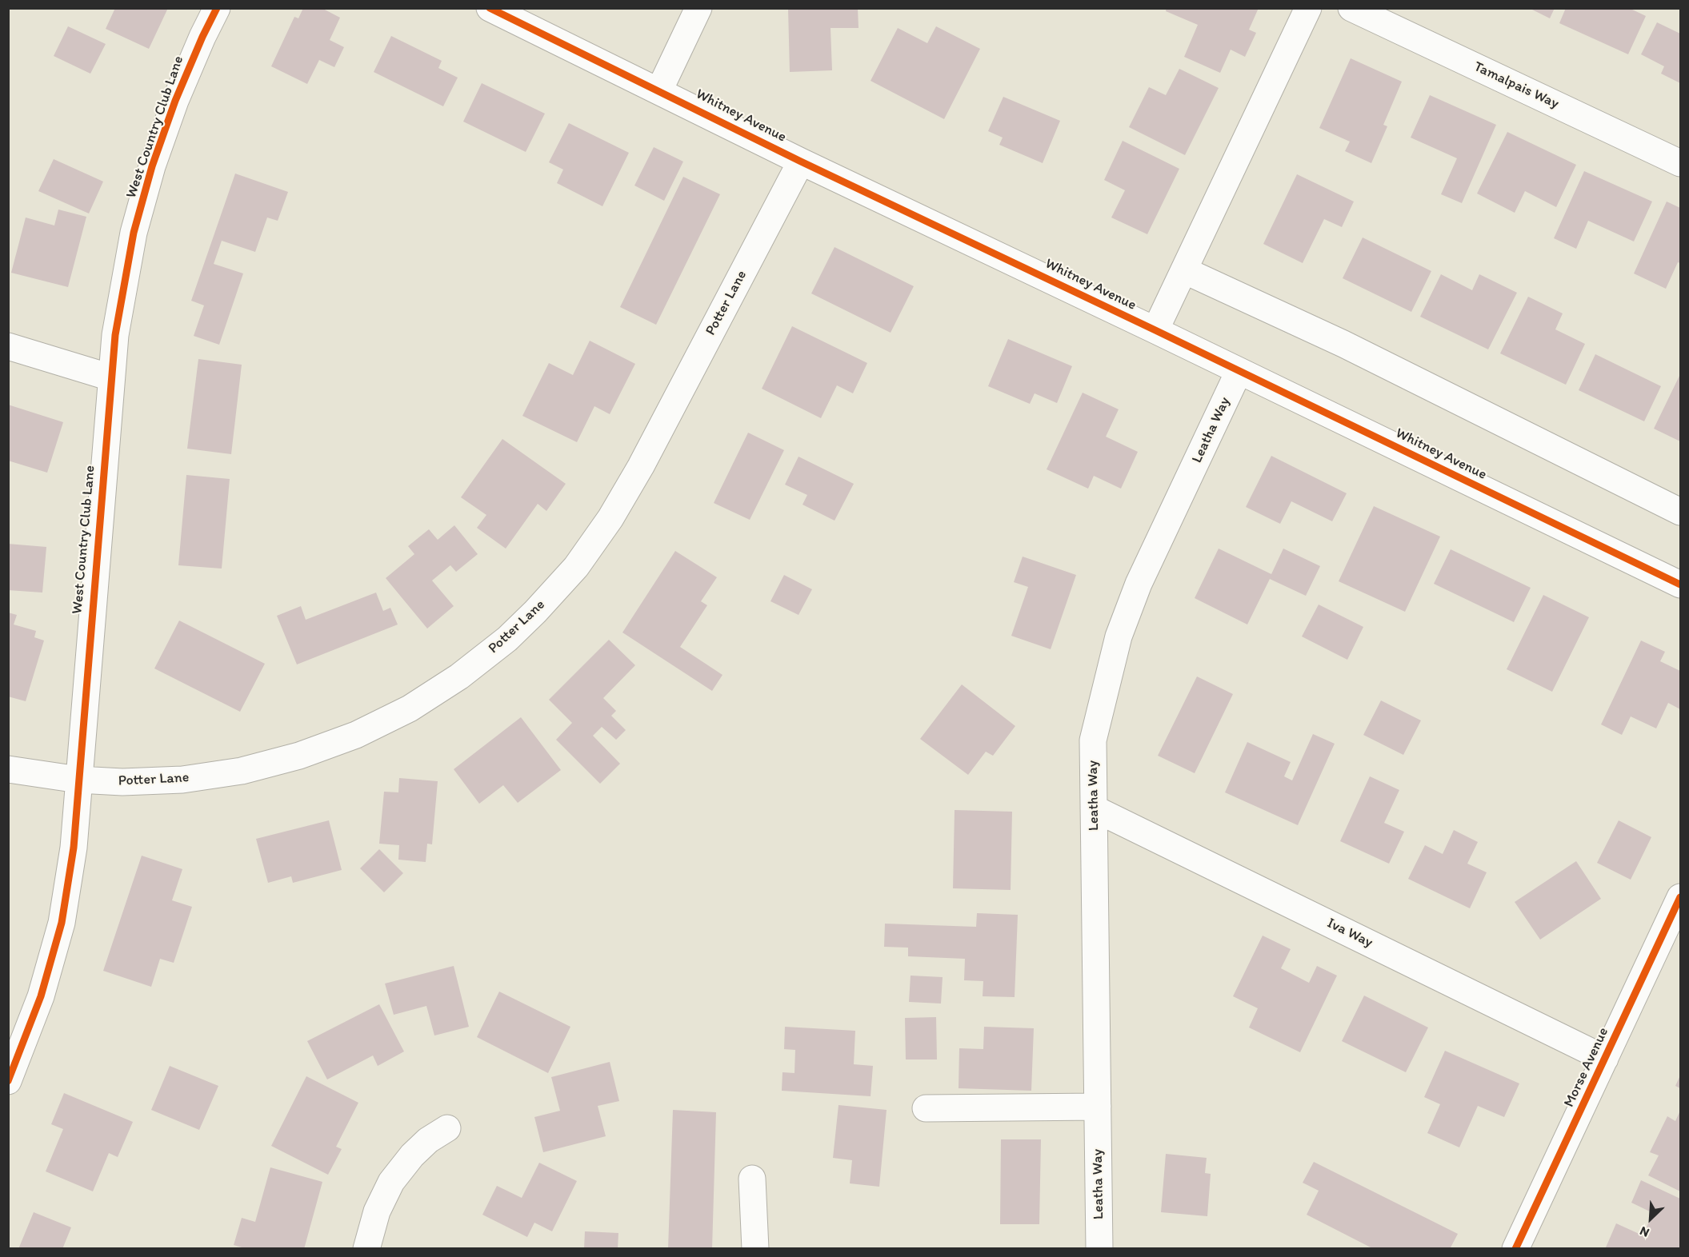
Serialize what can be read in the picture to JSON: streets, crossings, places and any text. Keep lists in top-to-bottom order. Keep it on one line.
{"streets":{"street":["Tamalpais Way","Whitney Avenue","West Country Club Lane","Potter Lane","Leatha Way","Iva Way","Morse Avenue"]},"crossings":[["Whitney Avenue","Potter Lane"],["Whitney Avenue","Leatha Way"],["West Country Club Lane","Potter Lane"],["Leatha Way","Iva Way"],["Iva Way","Morse Avenue"]],"north":"bottom left"}
